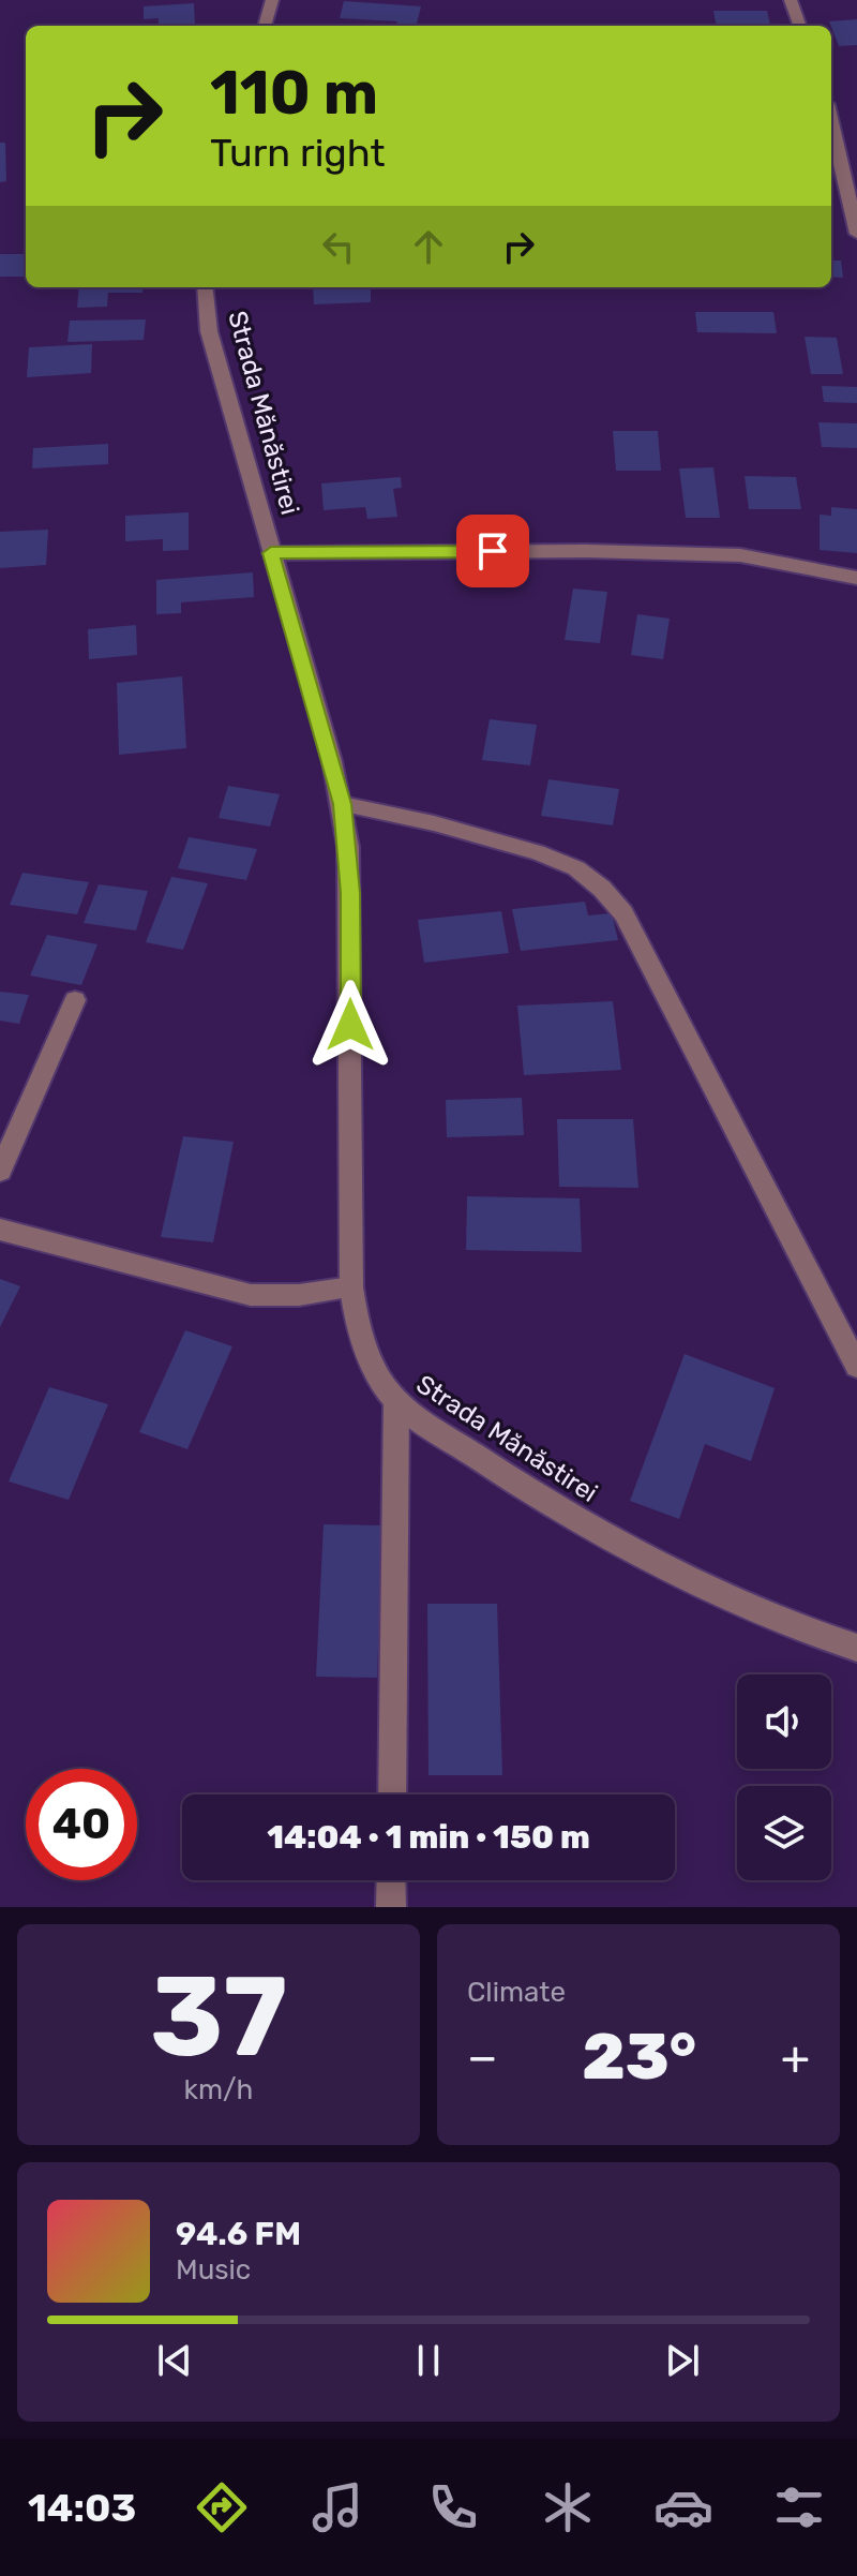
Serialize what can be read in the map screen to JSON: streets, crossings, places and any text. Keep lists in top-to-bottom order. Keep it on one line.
{"streets":{"street":["Strada Mănăstirei"]},"page":{"turn":["110 m","Turn right"],"limit":"40","trip":"14:04 · 1 min · 150 m","tile":[["37","km/h"],"Climate"],"heat":["−","23°","+"],"song":["94.6 FM","Music"],"tabs":"14:03"}}
